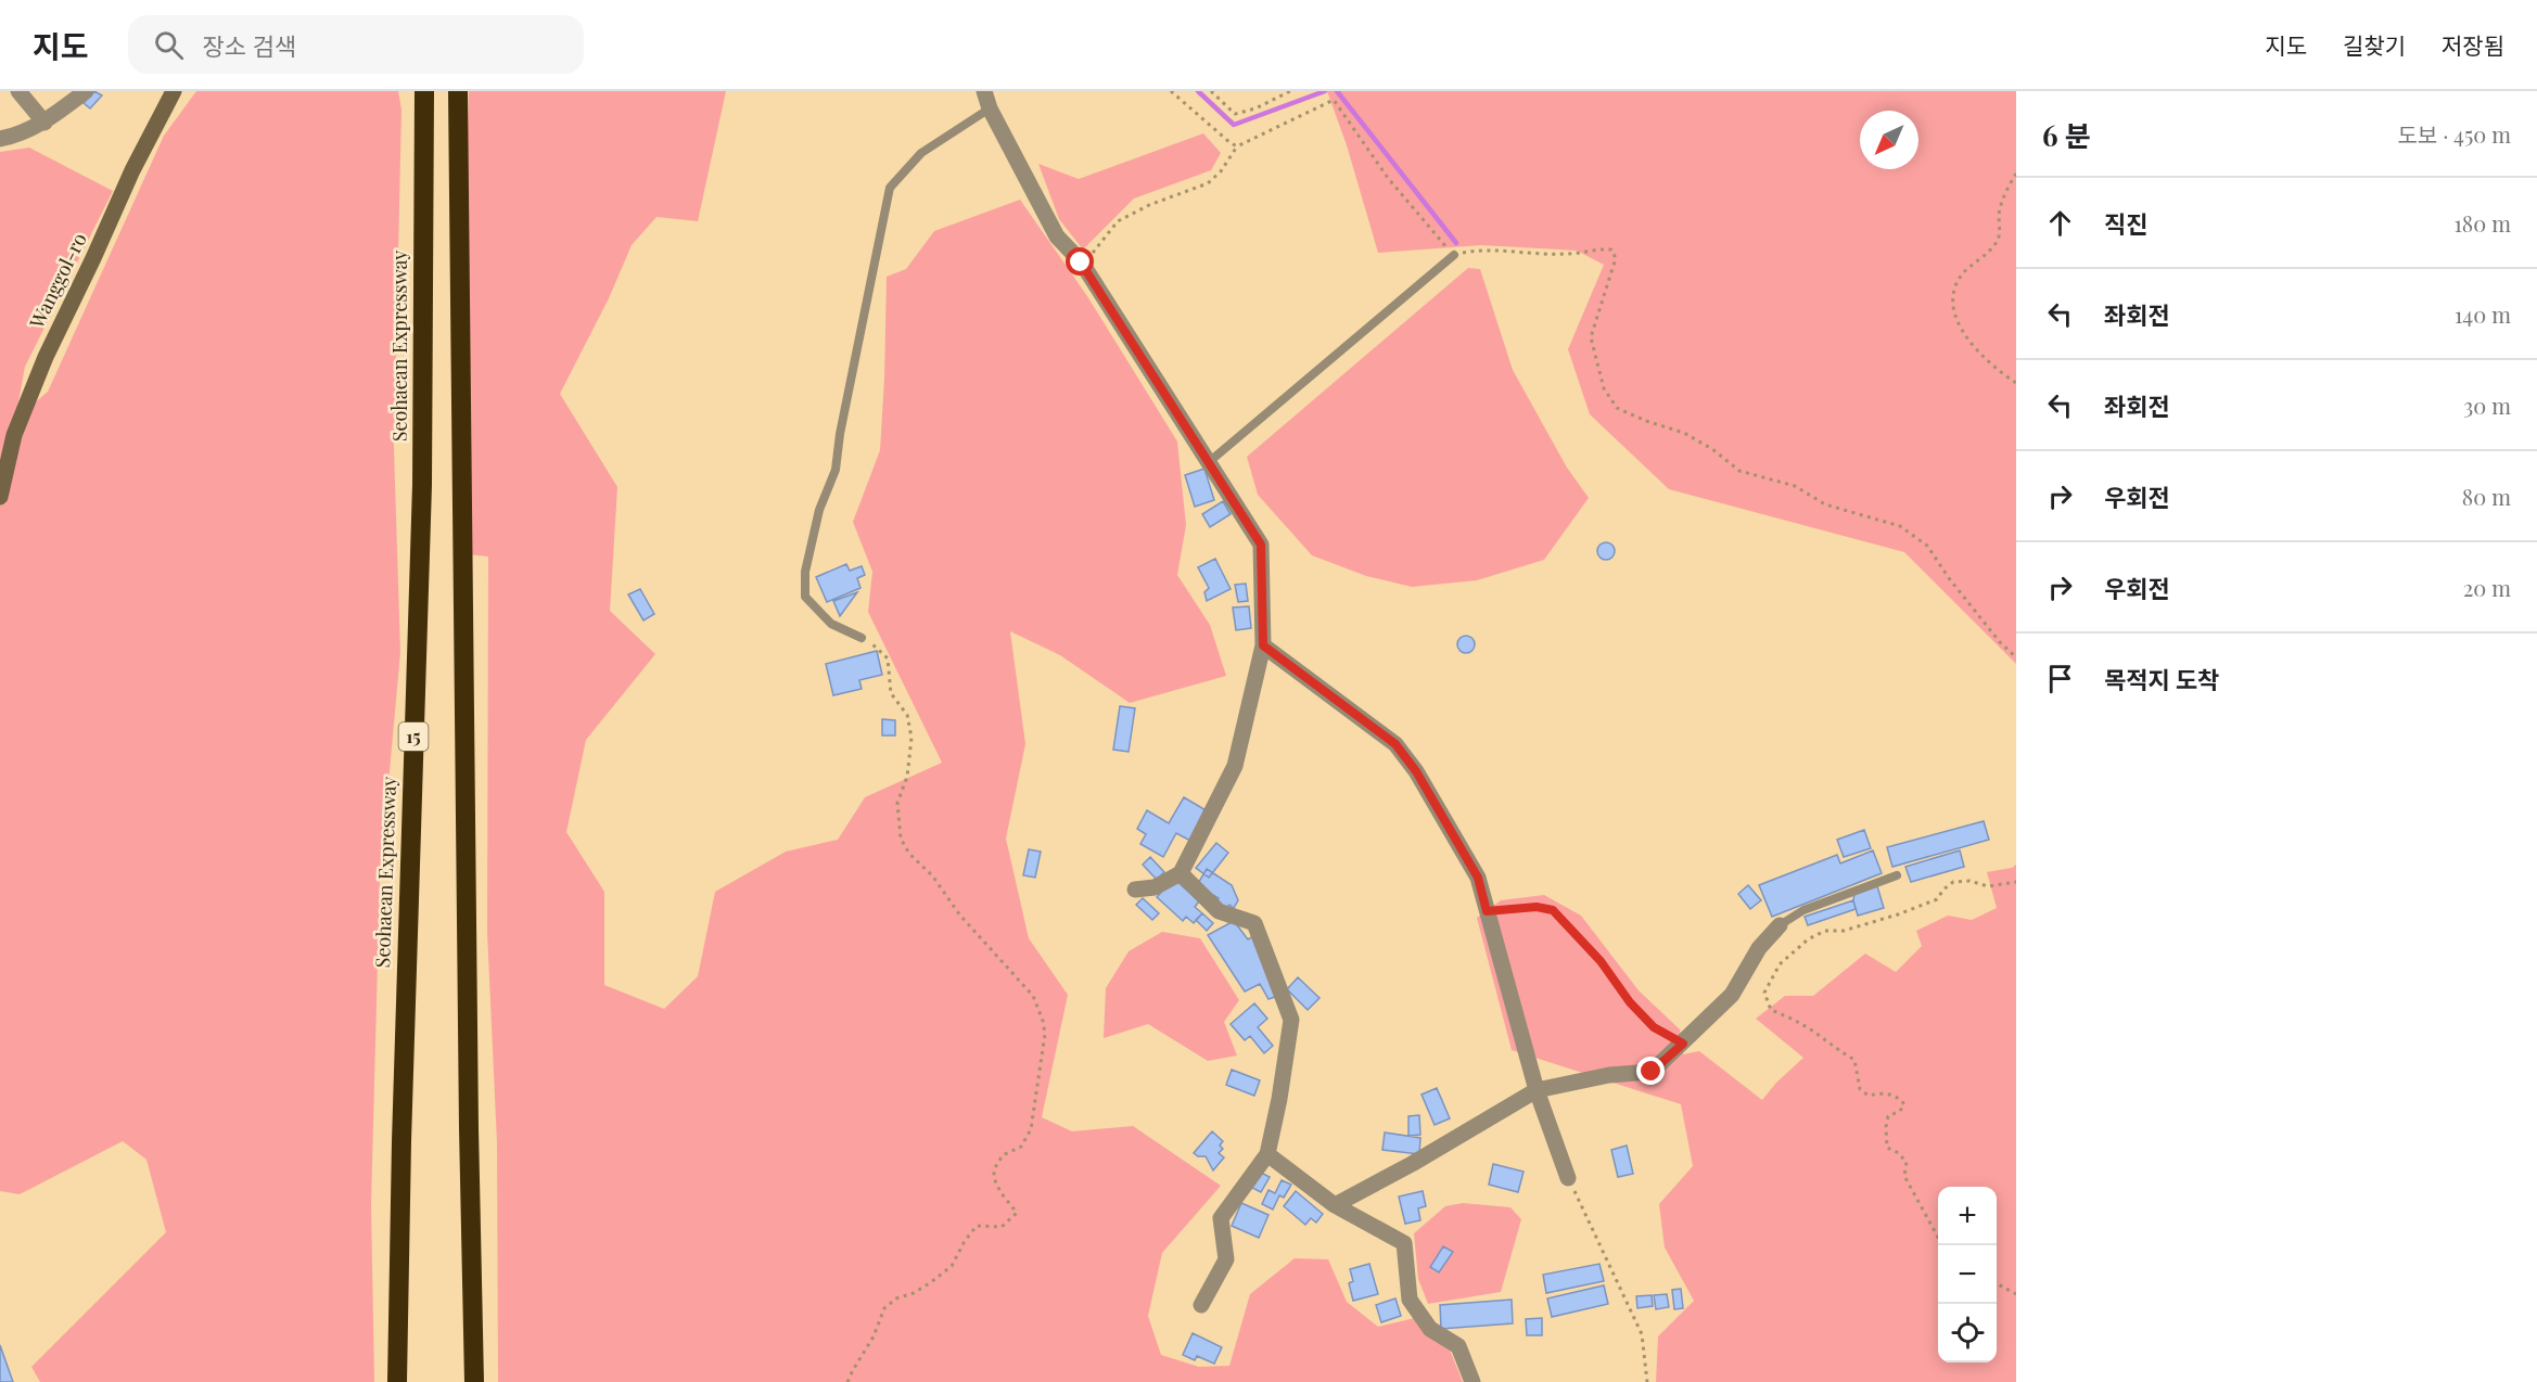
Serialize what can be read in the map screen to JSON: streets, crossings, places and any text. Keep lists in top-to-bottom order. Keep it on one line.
{"streets":{"highway":["Seohaean Expressway","15"],"main road":["Wanggol-ro"]},"north":"bottom left","page":{"header":"지도","search":"장소 검색","nav":["지도","길찾기","저장됨"],"heading":["6 분","도보 · 450 m"],"list":[["직진","180 m"],["좌회전","140 m"],["좌회전","30 m"],["우회전","80 m"],["우회전","20 m"],"목적지 도착"],"map_buttons":["+","−"]}}
